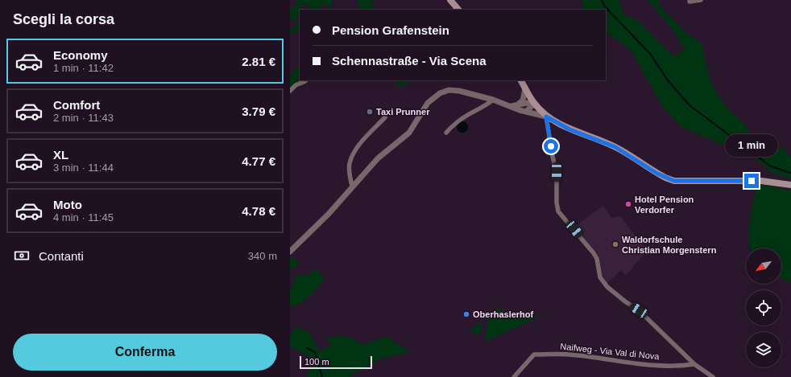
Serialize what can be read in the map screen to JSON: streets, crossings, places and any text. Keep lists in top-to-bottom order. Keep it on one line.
{"streets":{"street":["Naifweg - Via Val di Nova"]},"places":["Taxi Prunner","Hotel Pension Verdorfer","Waldorfschule Christian Morgenstern","Oberhaslerhof"],"scale_bar":"100 m","north":"bottom left","page":{"heading":"Scegli la corsa","banner":["Pension Grafenstein","Schennastraße - Via Scena"],"list":[{"name":"Economy","note":"1 min · 11:42","value":"2.81 €"},{"name":"Comfort","note":"2 min · 11:43","value":"3.79 €"},{"name":"XL","note":"3 min · 11:44","value":"4.77 €"},{"name":"Moto","note":"4 min · 11:45","value":"4.78 €"}],"bubble":"1 min","pay":["Contanti","340 m"],"buttons":"Conferma","scale":"100 m"}}
